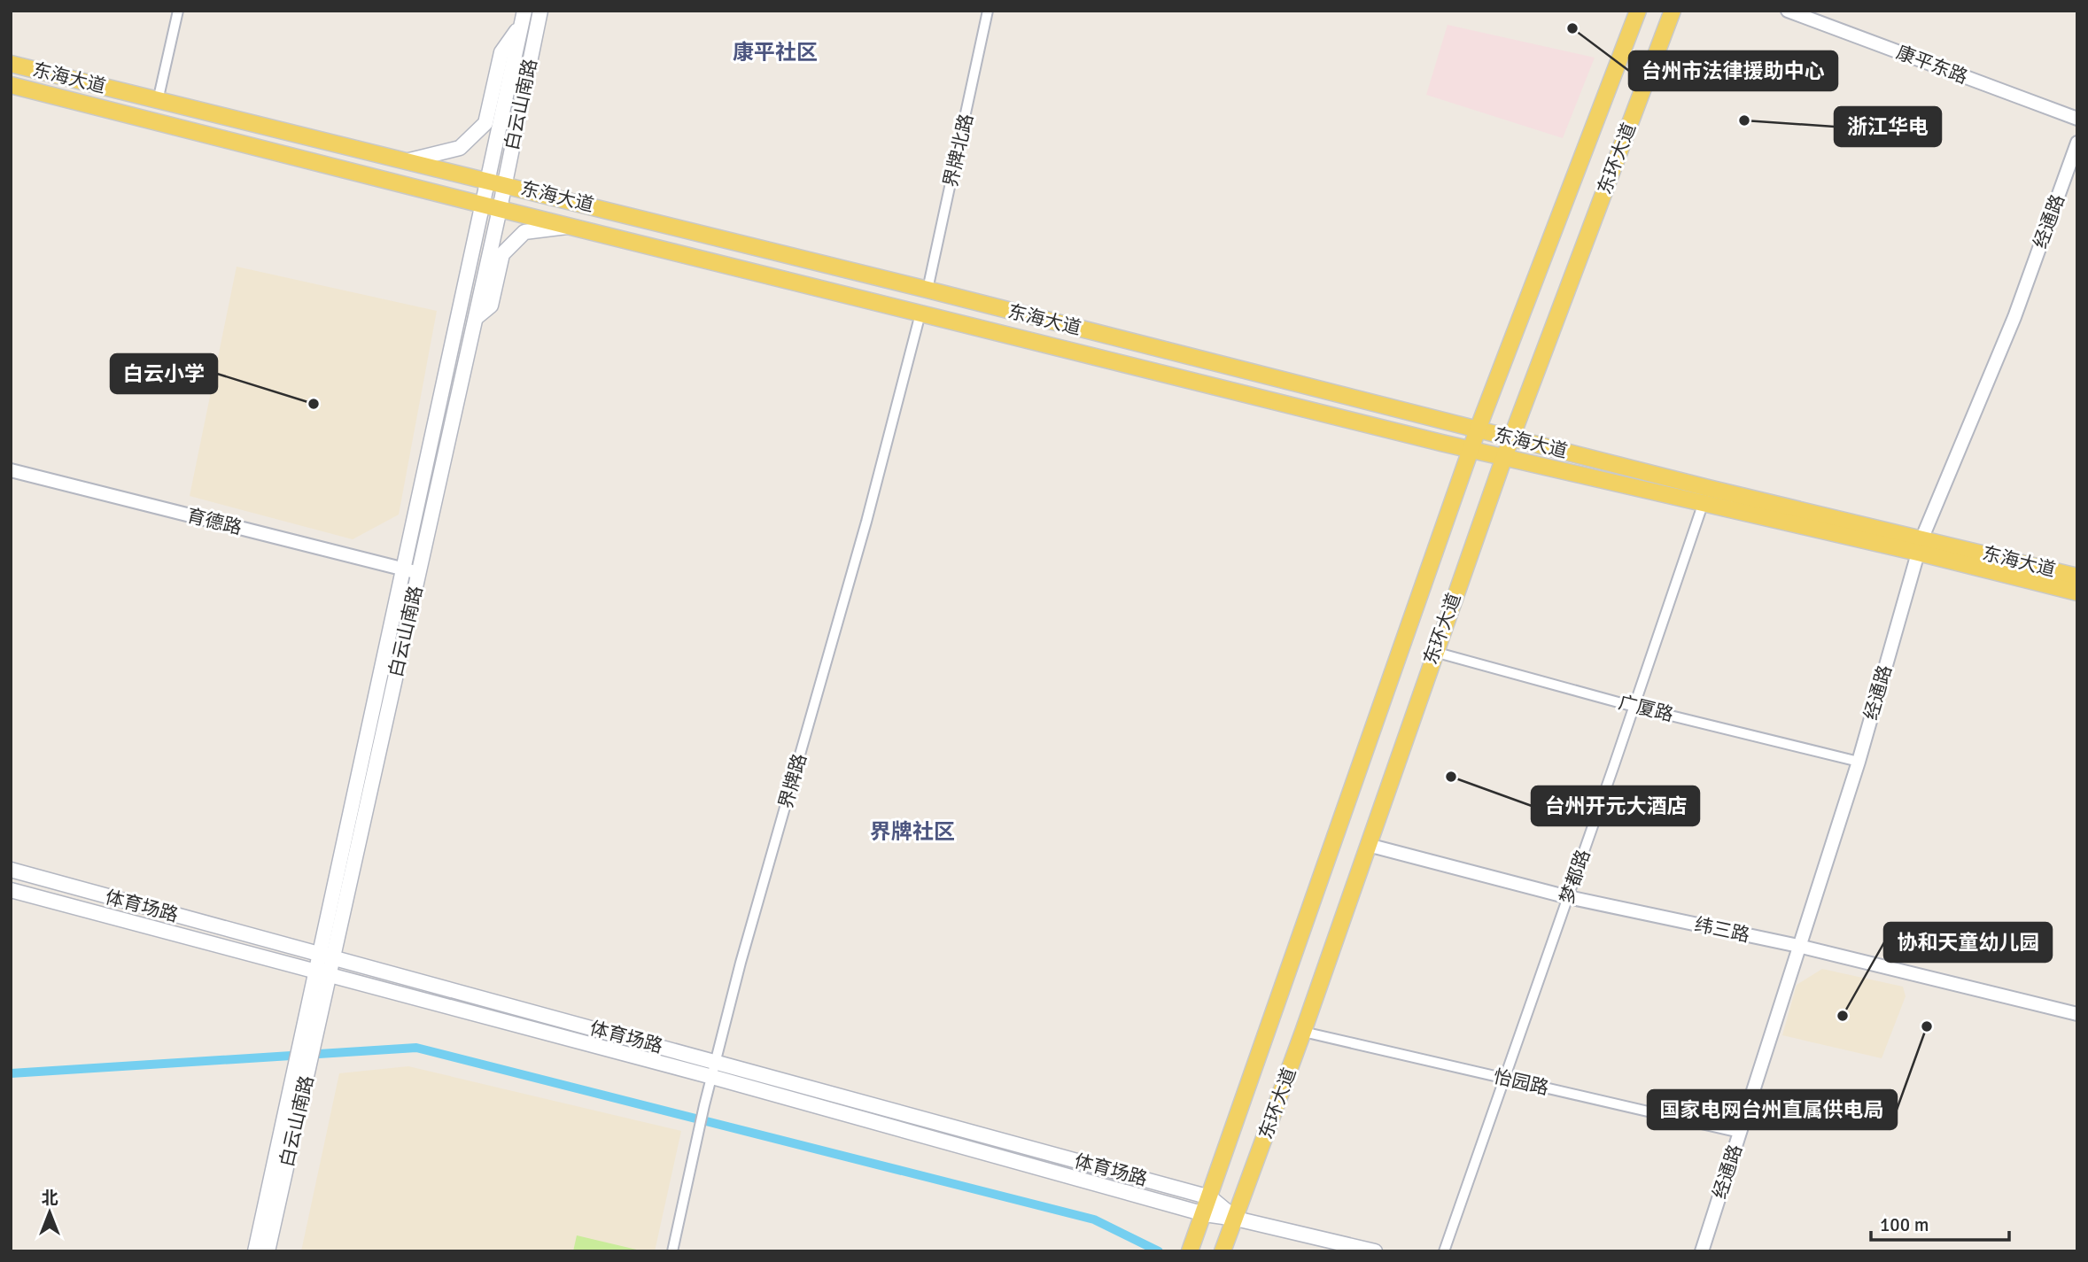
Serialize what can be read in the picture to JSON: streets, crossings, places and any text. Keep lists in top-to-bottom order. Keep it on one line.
{"streets":{"main road":["东海大道","白云山南路","东环大道","体育场路"],"street":["康平东路","界牌北路","经通路","育德路","广厦路","界牌路","梦都路","纬三路","怡园路"]},"crossings":[["东海大道","白云山南路"],["东海大道","界牌北路"],["东海大道","东环大道"],["东海大道","经通路"],["东海大道","界牌路"],["东海大道","梦都路"],["白云山南路","育德路"],["白云山南路","体育场路"],["东环大道","广厦路"],["东环大道","体育场路"],["东环大道","纬三路"],["东环大道","怡园路"],["经通路","广厦路"],["经通路","纬三路"],["经通路","怡园路"],["广厦路","梦都路"],["界牌路","体育场路"],["梦都路","纬三路"],["梦都路","怡园路"]],"districts":["康平社区","界牌社区"],"places":["台州市法律援助中心","浙江华电","白云小学","台州开元大酒店","协和天童幼儿园","国家电网台州直属供电局"],"scale_bar":"100 m","north":"top"}
